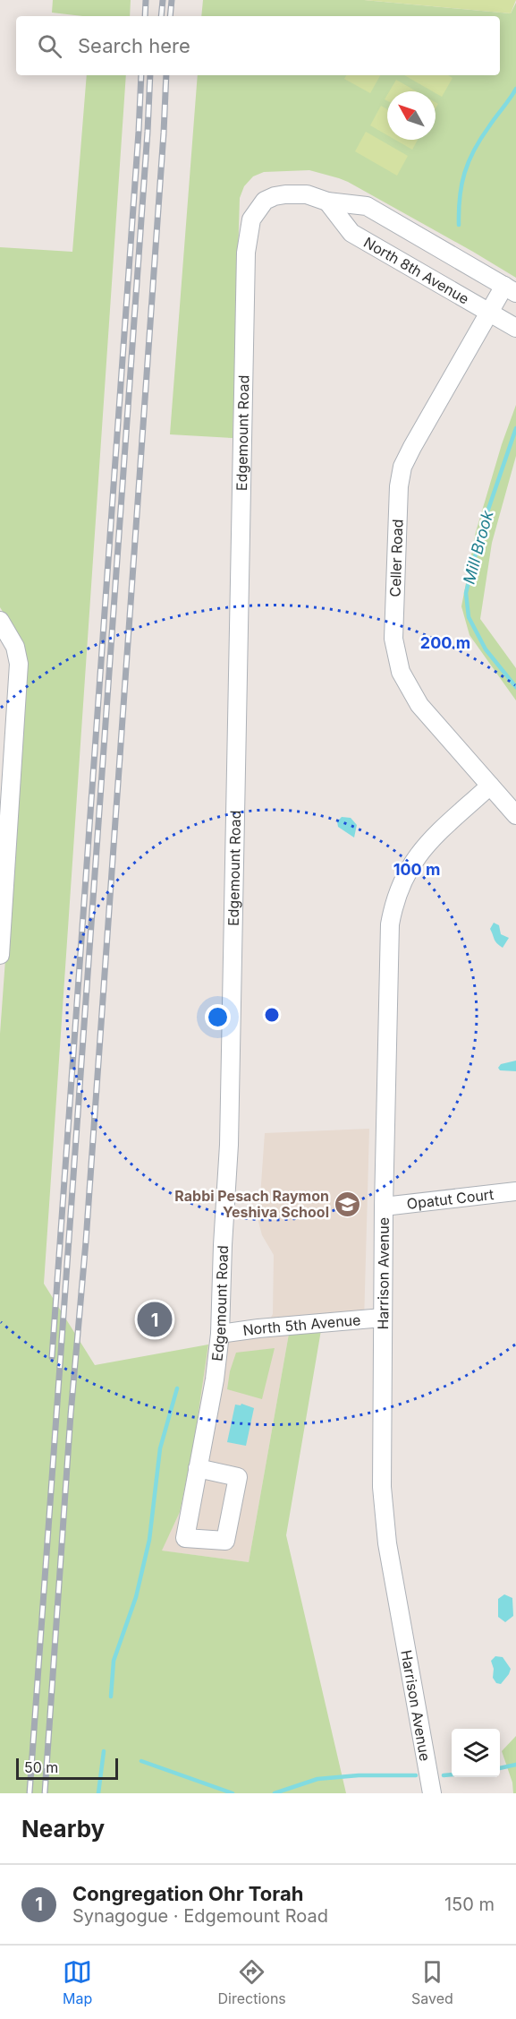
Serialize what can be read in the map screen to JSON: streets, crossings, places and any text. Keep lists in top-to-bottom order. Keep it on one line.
{"streets":{"street":["North 8th Avenue","Edgemount Road","Celler Road","Opatut Court","Harrison Avenue","North 5th Avenue"]},"crossings":[["North 8th Avenue","Edgemount Road"],["North 8th Avenue","Celler Road"],["Edgemount Road","North 5th Avenue"],["Celler Road","Harrison Avenue"],["Opatut Court","Harrison Avenue"],["Harrison Avenue","North 5th Avenue"]],"water":["Mill Brook"],"places":{"school or university":["Rabbi Pesach Raymon Yeshiva School"]},"scale_bar":"50 m","north":"top left","page":{"search":"Search here","pins":"1","scale":"50 m","heading":"Nearby","list":[{"mark":"1","name":"Congregation Ohr Torah","note":"Synagogue · Edgemount Road","value":"150 m"}],"nav":["Map","Directions","Saved"]},"rings":["200 m","100 m"]}
